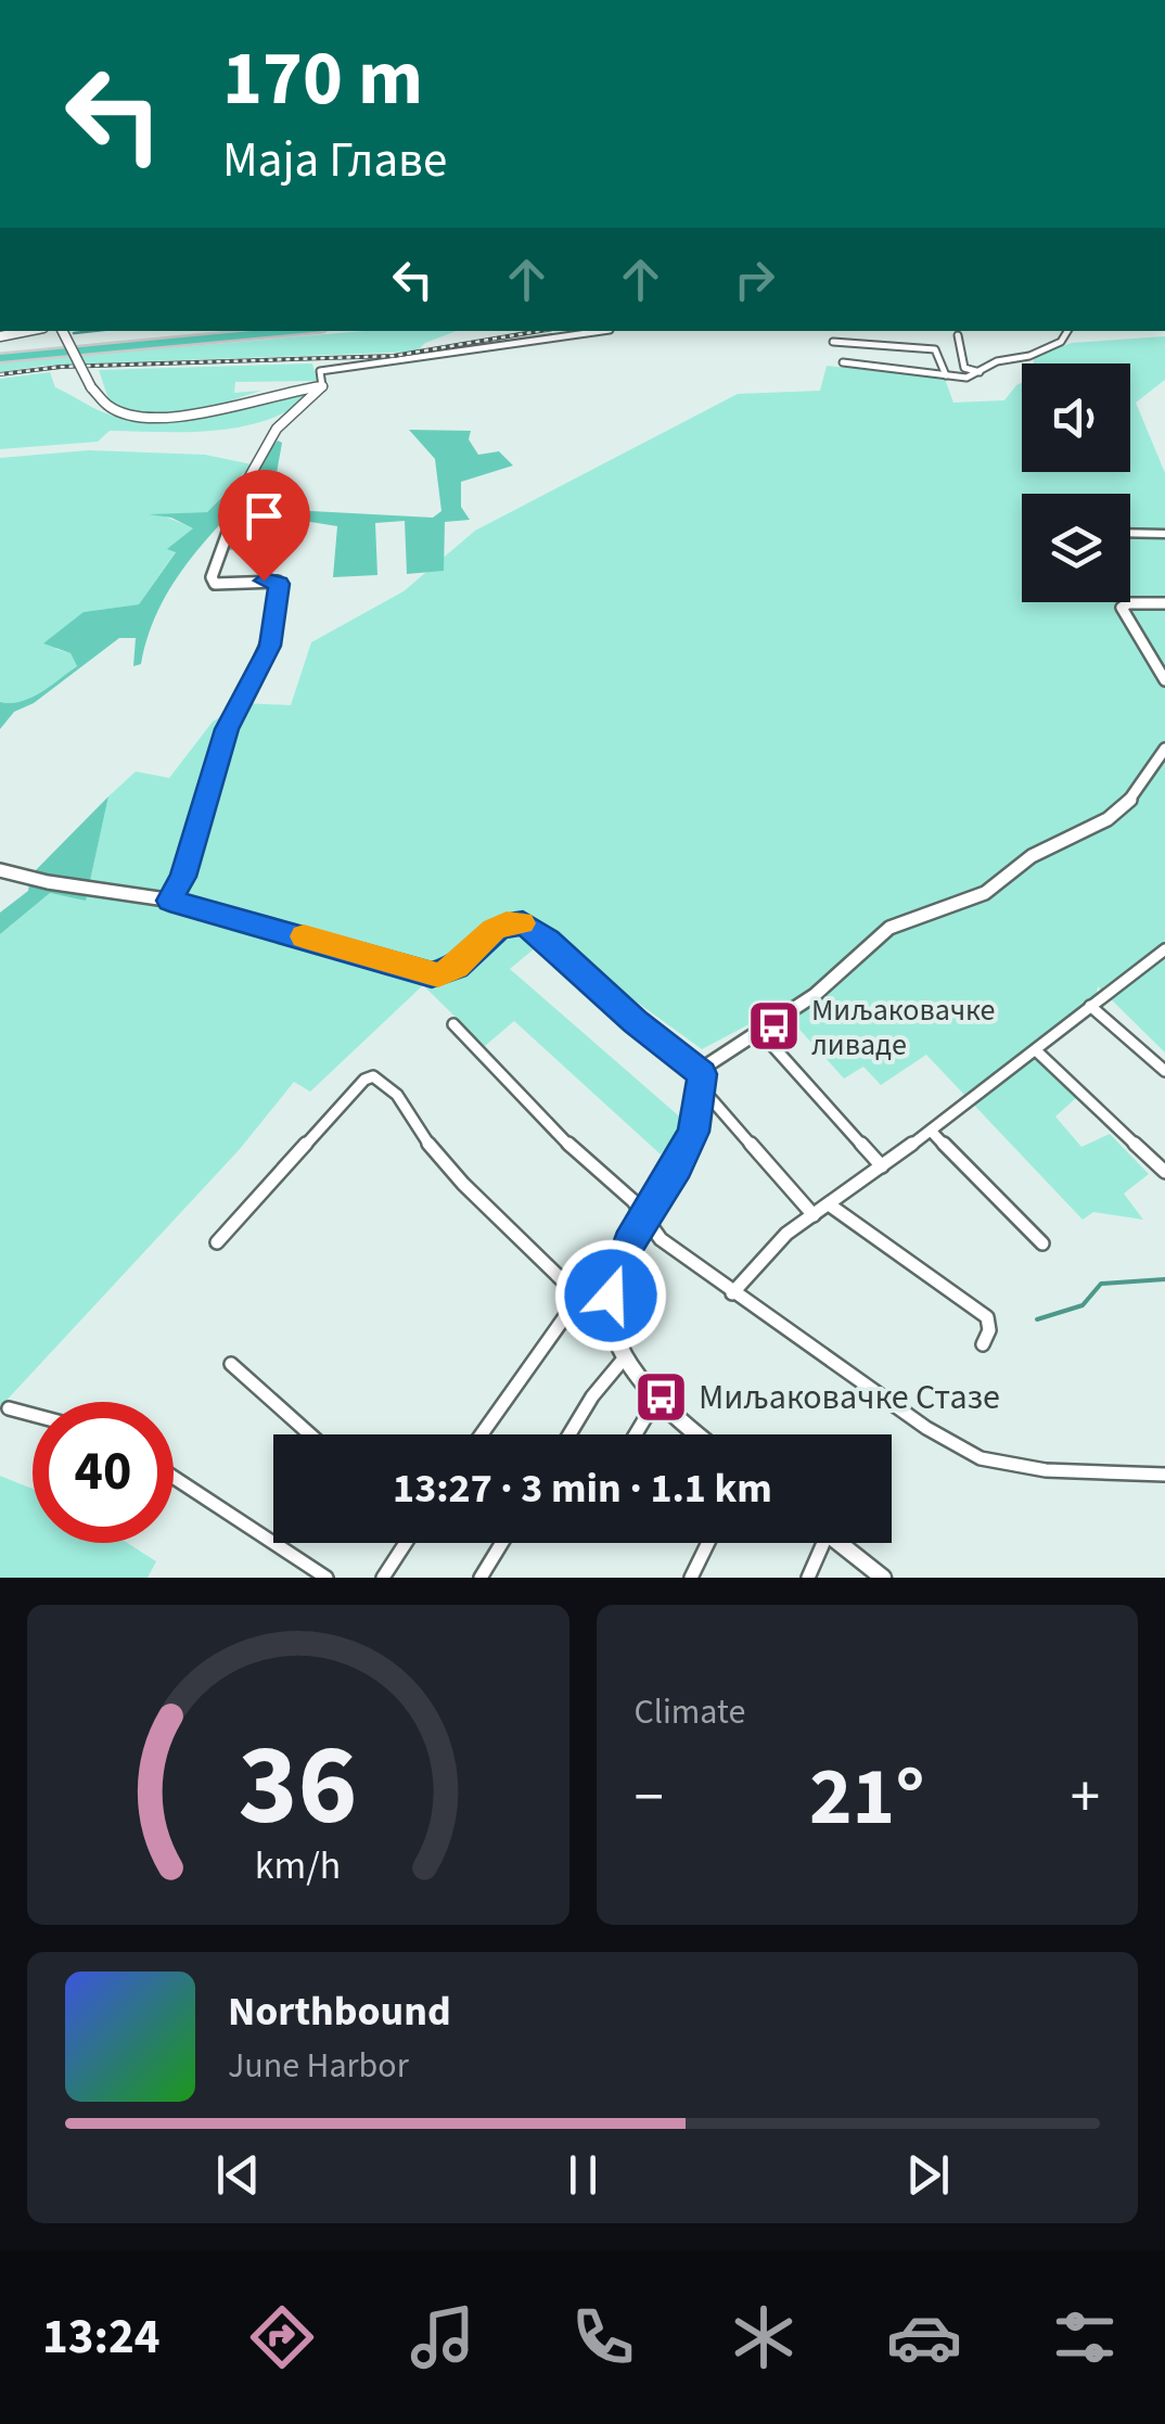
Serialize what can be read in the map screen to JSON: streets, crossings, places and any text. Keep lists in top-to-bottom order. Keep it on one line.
{"places":{"bus stop":["Миљаковачке ливаде","Миљаковачке Стазе"]},"page":{"turn":["170 m","Маја Главе"],"limit":"40","trip":"13:27 · 3 min · 1.1 km","tile":"Climate","heat":["−","21°","+"],"song":["Northbound","June Harbor"],"tabs":"13:24","gauge":["36","km/h"]}}
